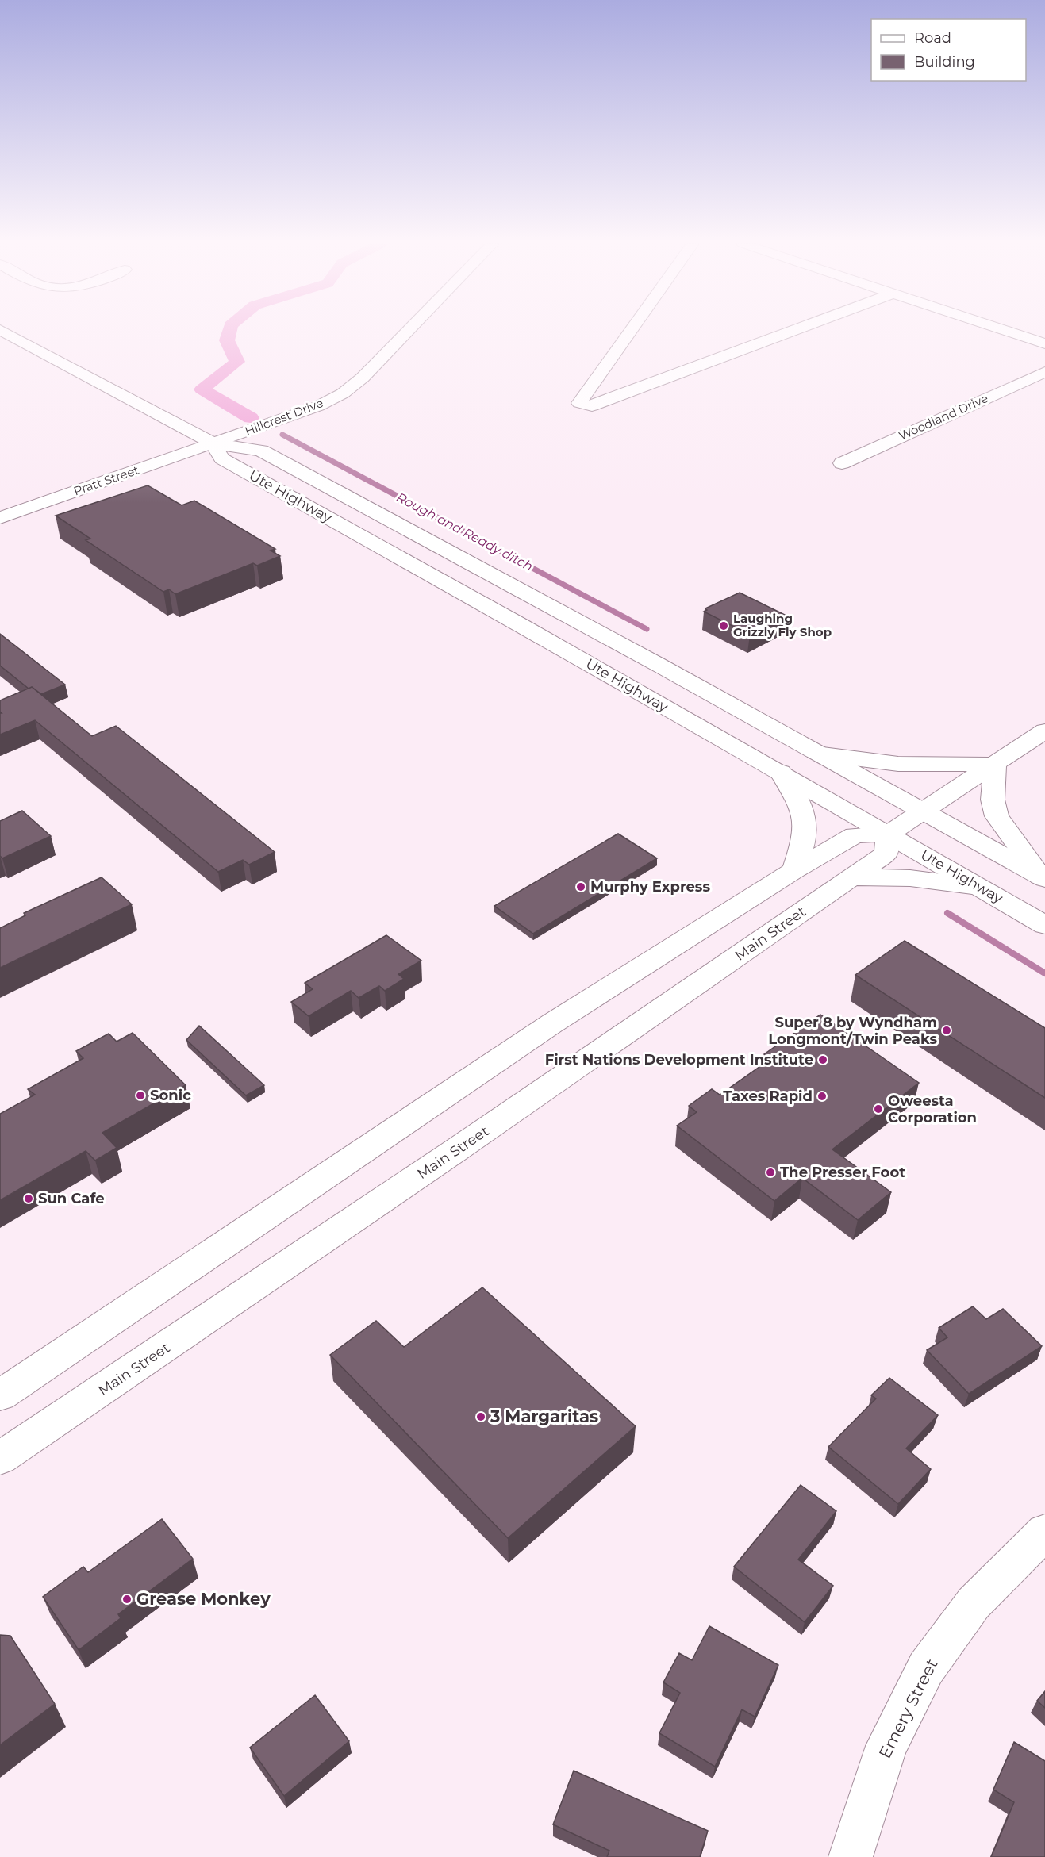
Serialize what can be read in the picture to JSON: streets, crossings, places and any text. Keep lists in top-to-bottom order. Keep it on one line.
{"streets":{"main road":["Hillcrest Drive","Woodland Drive","Pratt Street","Ute Highway","Main Street","Emery Street"]},"crossings":[["Hillcrest Drive","Pratt Street"],["Hillcrest Drive","Ute Highway"],["Pratt Street","Ute Highway"],["Ute Highway","Main Street"]],"water":["Rough and Ready ditch"],"places":["Laughing Grizzly Fly Shop","Murphy Express","Super 8 by Wyndham Longmont/Twin Peaks","First Nations Development Institute","Sonic","Taxes Rapid","Oweesta Corporation","The Presser Foot","Sun Cafe","3 Margaritas","Grease Monkey"],"legend":["Road","Building"]}
